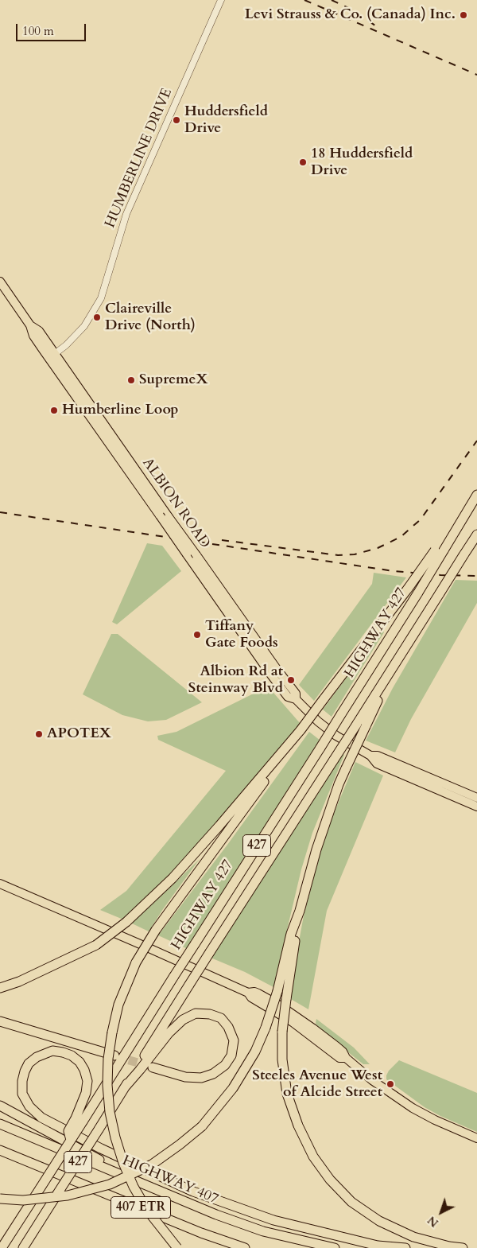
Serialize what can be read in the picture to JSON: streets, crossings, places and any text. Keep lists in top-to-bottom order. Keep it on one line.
{"streets":{"highway":["HIGHWAY 427","427","HIGHWAY 407","407 ETR"],"main road":["ALBION ROAD"],"street":["HUMBERLINE DRIVE"]},"crossings":[["HUMBERLINE DRIVE","ALBION ROAD"],["HIGHWAY 427","427"]],"places":["Levi Strauss & Co. (Canada) Inc.","Huddersfield Drive","18 Huddersfield Drive","Claireville Drive (North)","SupremeX","Humberline Loop","Tiffany Gate Foods","Albion Rd at Steinway Blvd","APOTEX","Steeles Avenue West of Alcide Street"],"scale_bar":"100 m","north":"bottom left"}
